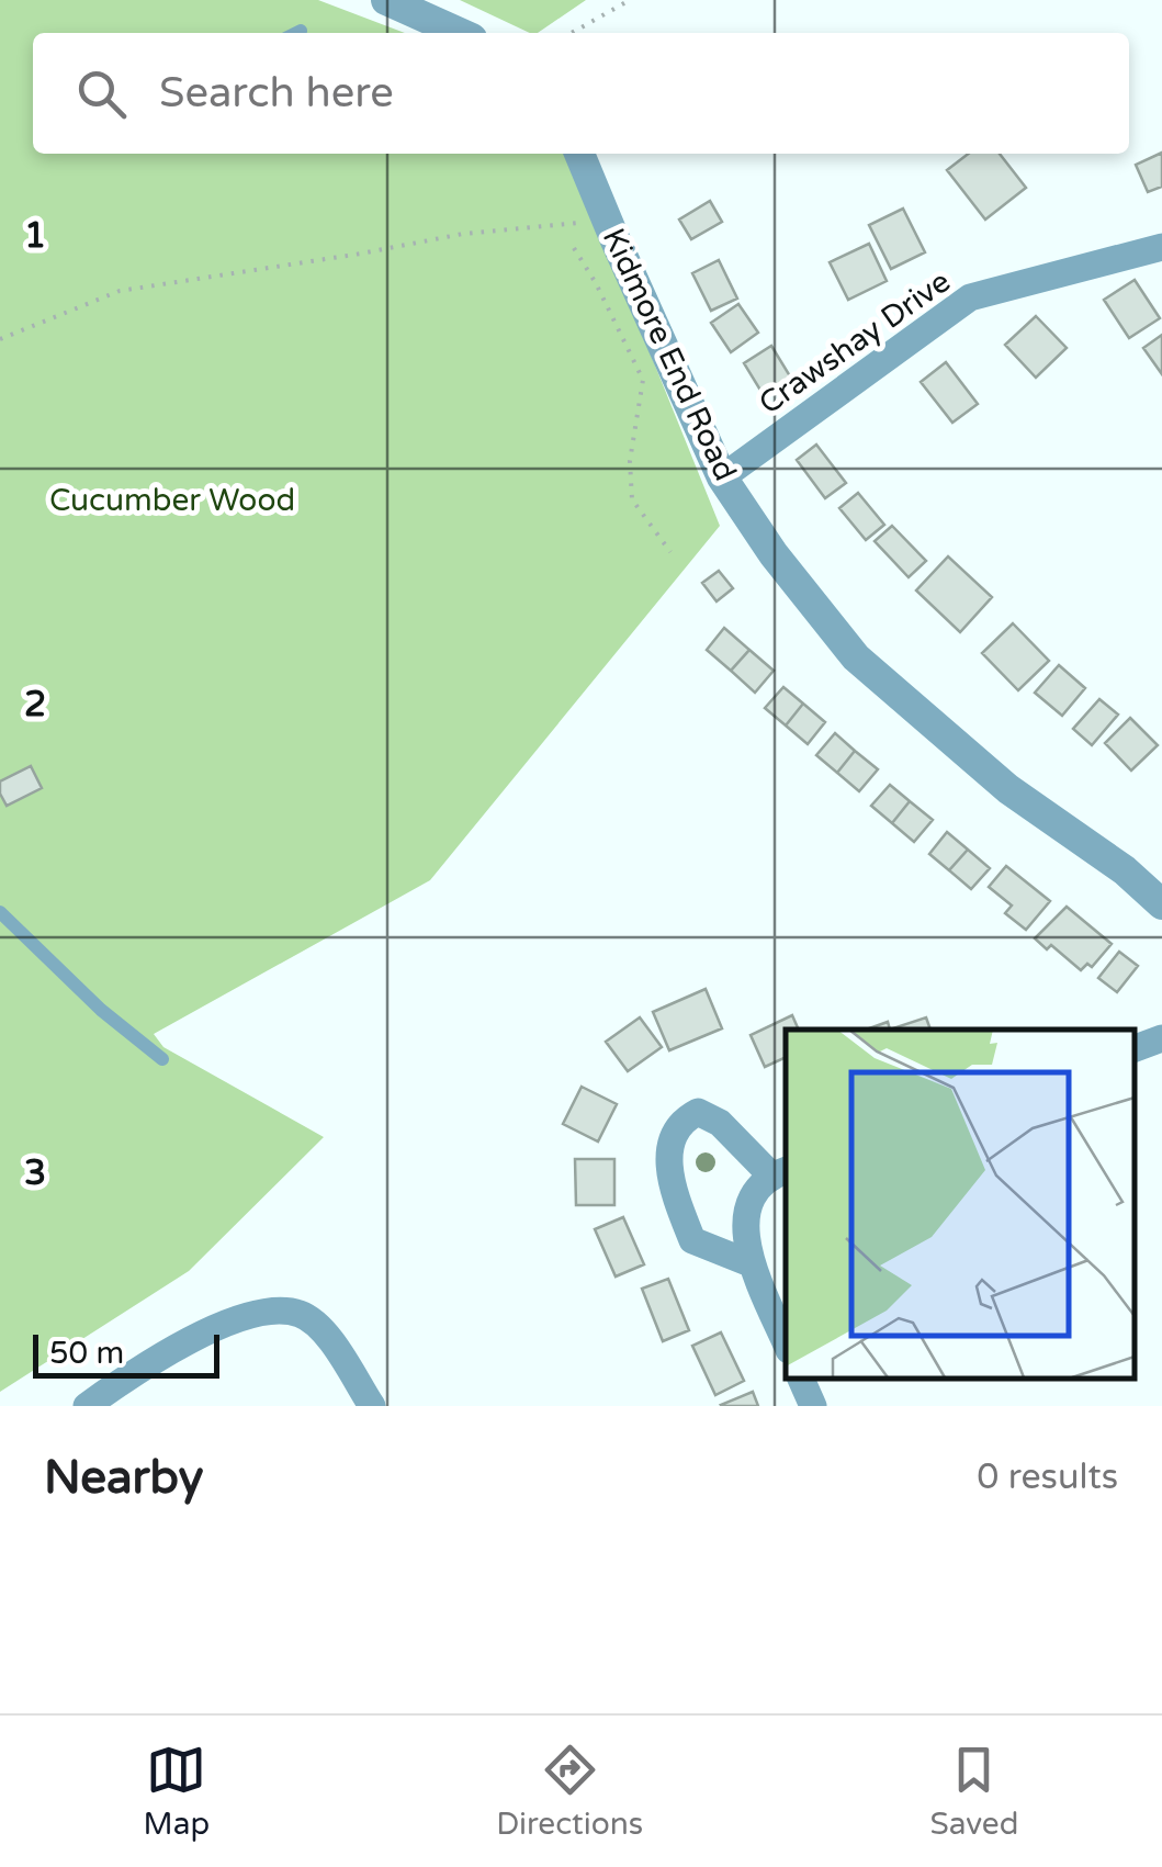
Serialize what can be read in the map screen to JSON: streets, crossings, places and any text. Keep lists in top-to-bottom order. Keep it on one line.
{"streets":{"street":["Crawshay Drive","Kidmore End Road"]},"crossings":[["Crawshay Drive","Kidmore End Road"]],"parks":["Cucumber Wood"],"scale_bar":"50 m","page":{"search":"Search here","scale":"50 m","heading":["Nearby","0 results"],"nav":["Map","Directions","Saved"]},"grid":{"rows":["1","2","3"]}}
